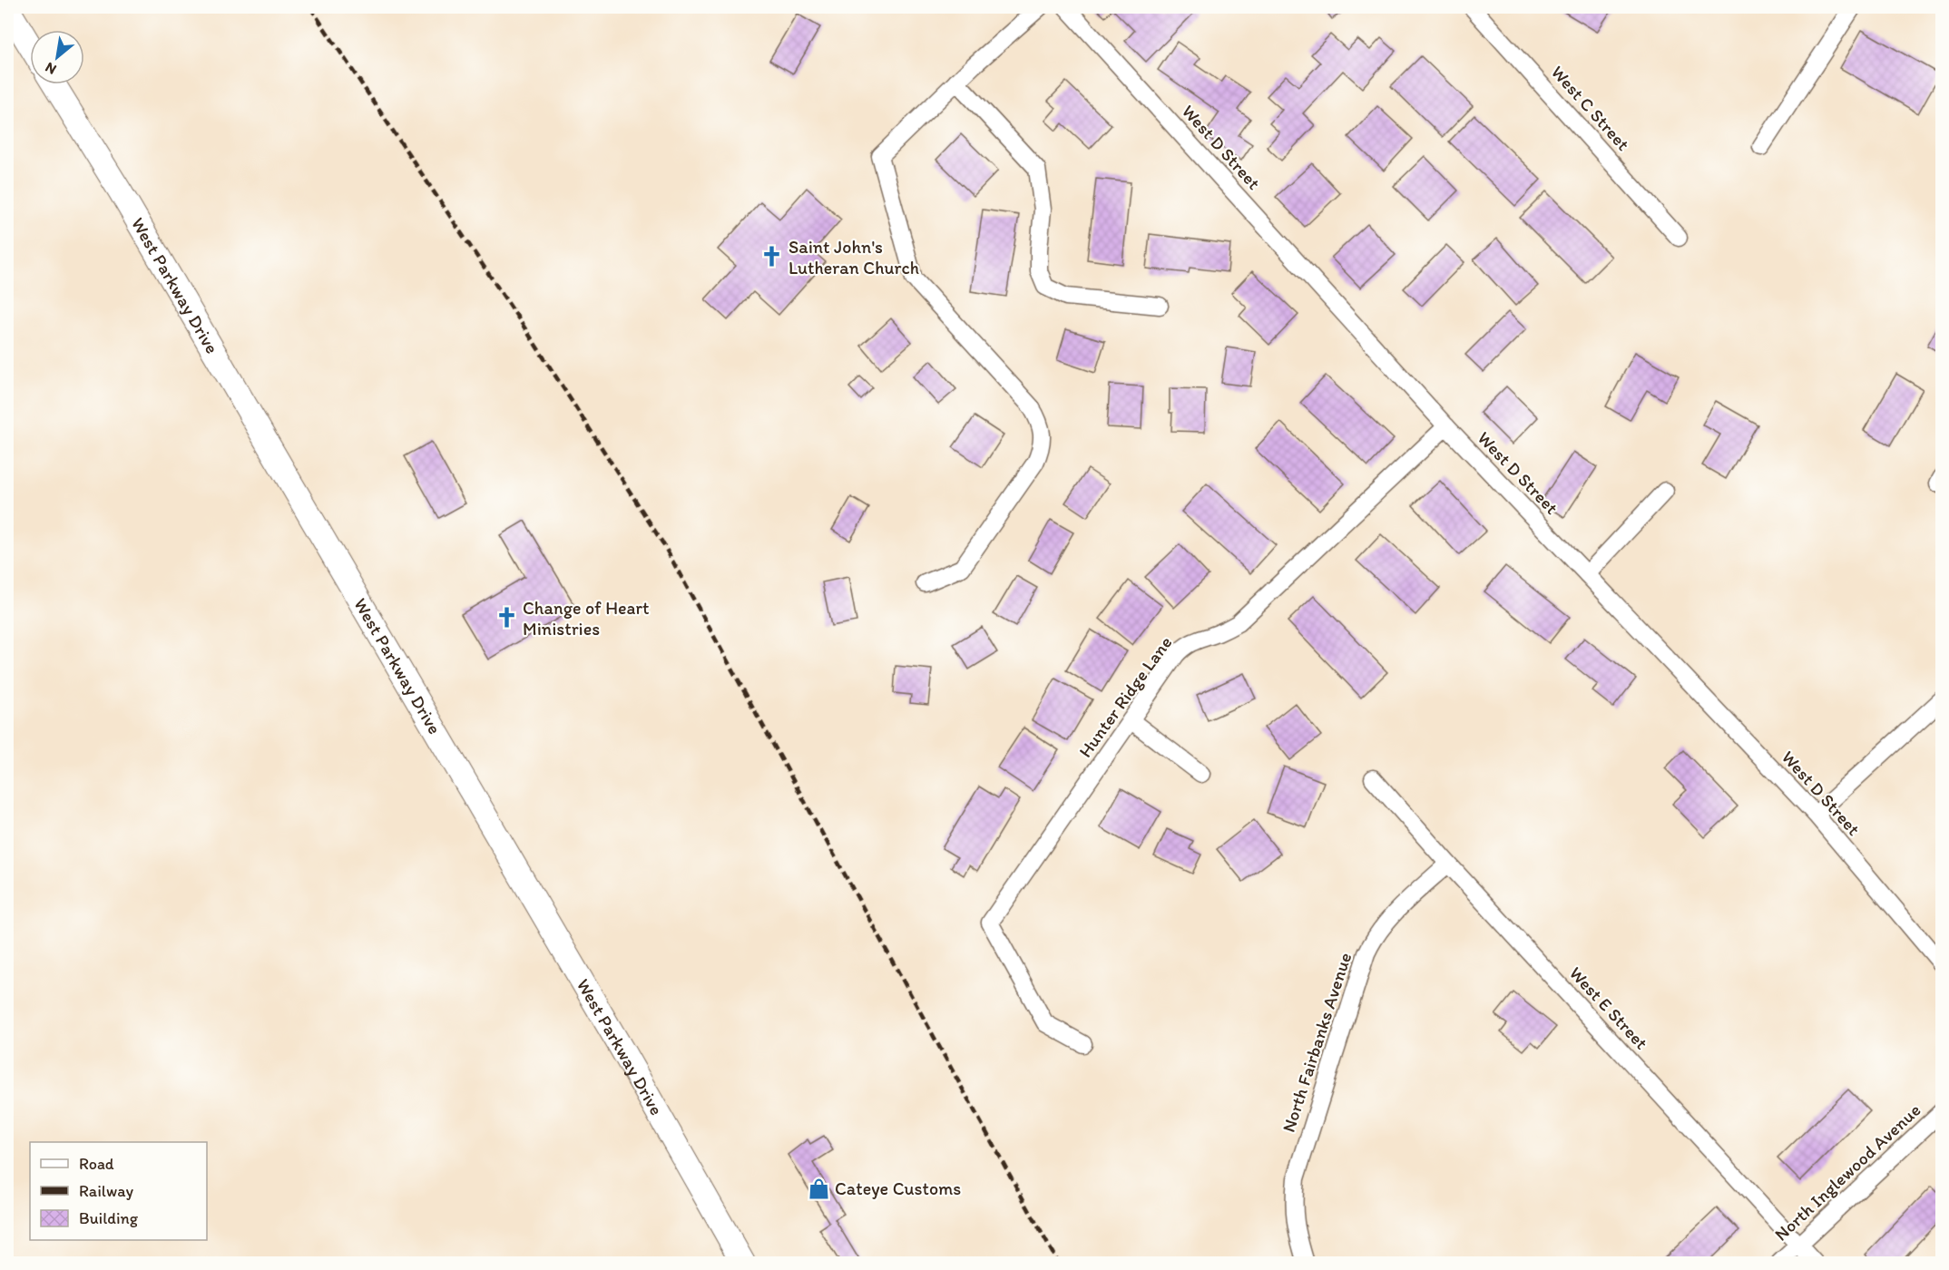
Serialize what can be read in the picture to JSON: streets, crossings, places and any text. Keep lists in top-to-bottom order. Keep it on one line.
{"streets":{"main road":["West Parkway Drive"],"street":["West C Street","West D Street","Hunter Ridge Lane","West E Street","North Fairbanks Avenue","North Inglewood Avenue"]},"crossings":[["West D Street","Hunter Ridge Lane"],["West E Street","North Fairbanks Avenue"],["West E Street","North Inglewood Avenue"]],"places":{"church":["Saint John's Lutheran Church","Change of Heart Ministries"],"shop":["Cateye Customs"]},"legend":["Road","Railway","Building"],"north":"bottom left"}
